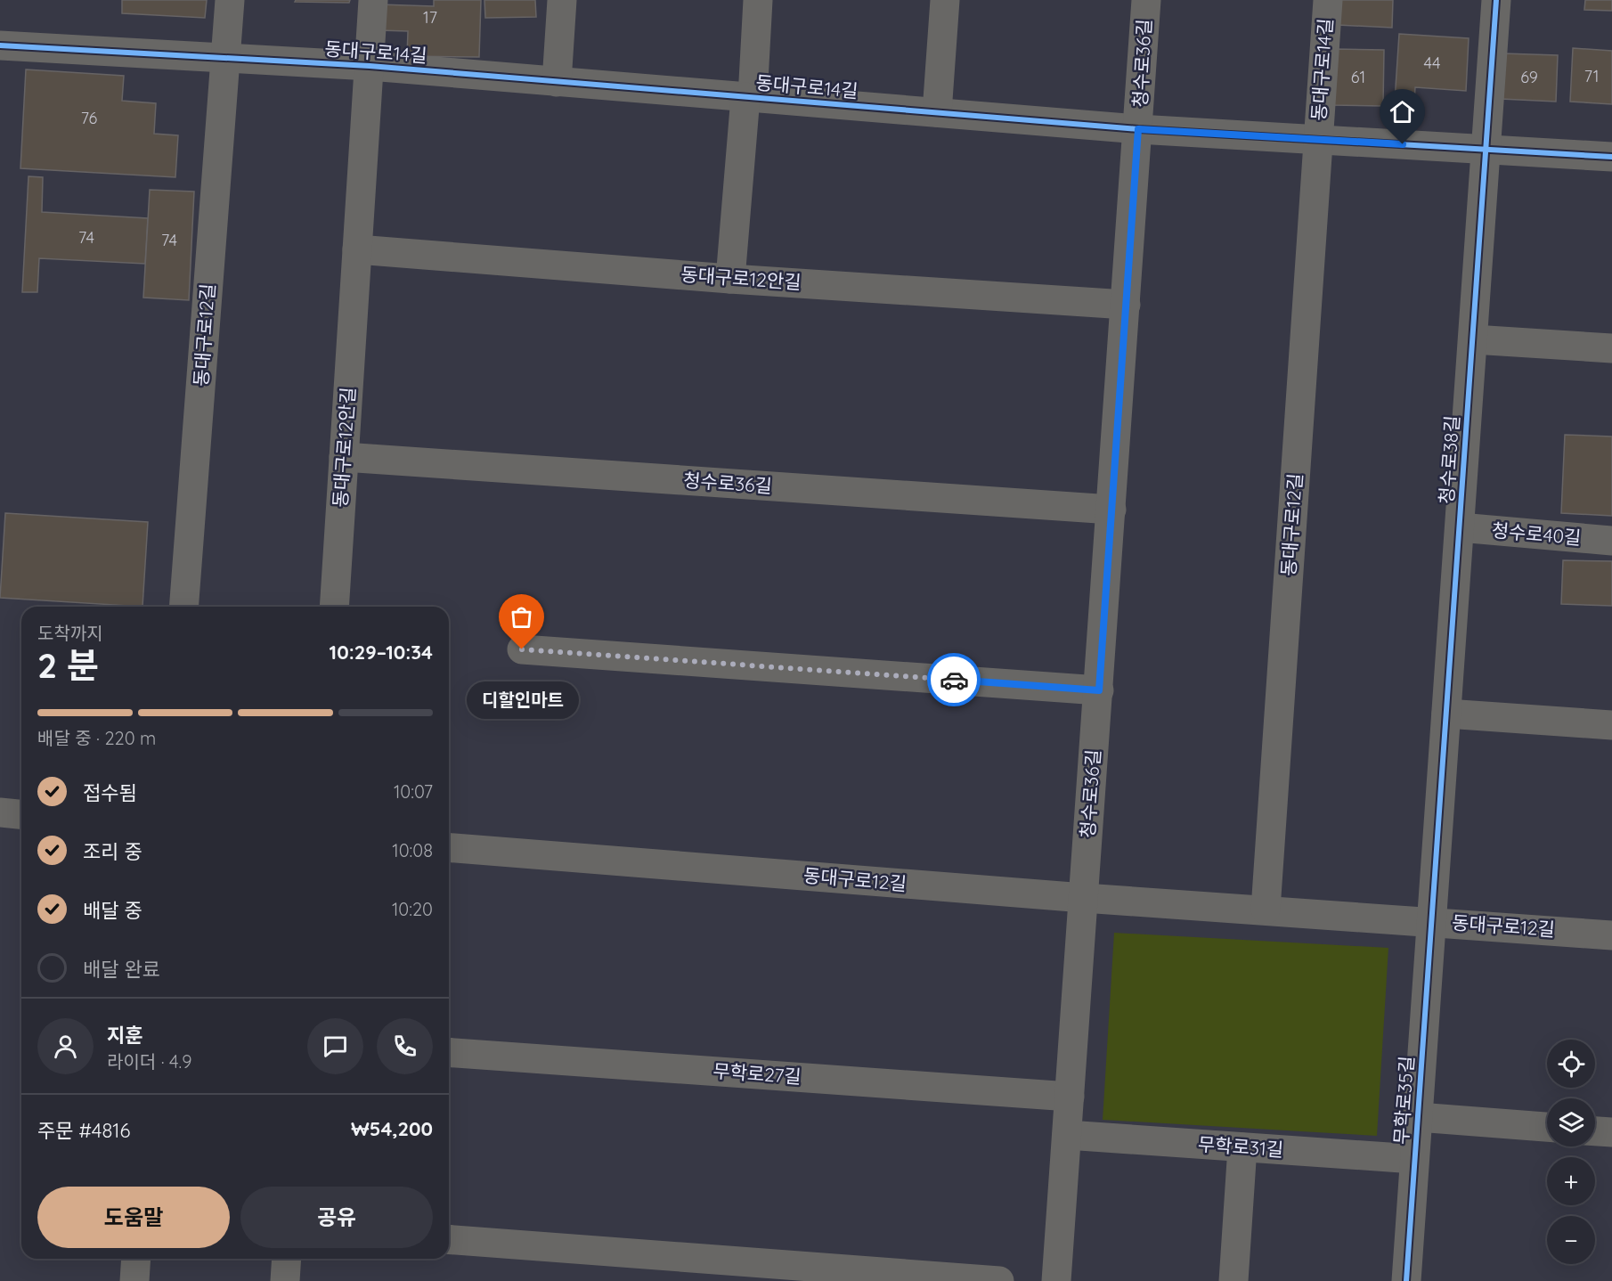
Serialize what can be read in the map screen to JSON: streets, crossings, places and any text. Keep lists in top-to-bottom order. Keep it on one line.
{"streets":{"street":["동대구로14길","청수로36길","동대구로12안길","동대구로12길","청수로38길","청수로40길","무학로27길","무학로35길","무학로31길"]},"crossings":[["동대구로14길","청수로36길"],["동대구로14길","동대구로12안길"],["동대구로14길","동대구로12길"],["동대구로14길","청수로38길"],["청수로36길","동대구로12안길"],["청수로36길","동대구로12길"],["동대구로12길","청수로38길"],["동대구로12길","무학로35길"],["청수로38길","청수로40길"],["청수로38길","무학로35길"],["무학로35길","무학로31길"]],"places":["디할인마트"],"house_numbers":["17","44","71","61","69","76","74","74"],"page":{"heading":["2 분","도착까지","10:29–10:34"],"panel":["지훈","라이더 · 4.9","주문 #4816","₩54,200"],"bubble":"디할인마트","bar":"배달 중 · 220 m","list":[["접수됨","10:07"],["조리 중","10:08"],["배달 중","10:20"],"배달 완료"],"map_buttons":["+","−"],"buttons":["도움말","공유"]}}
